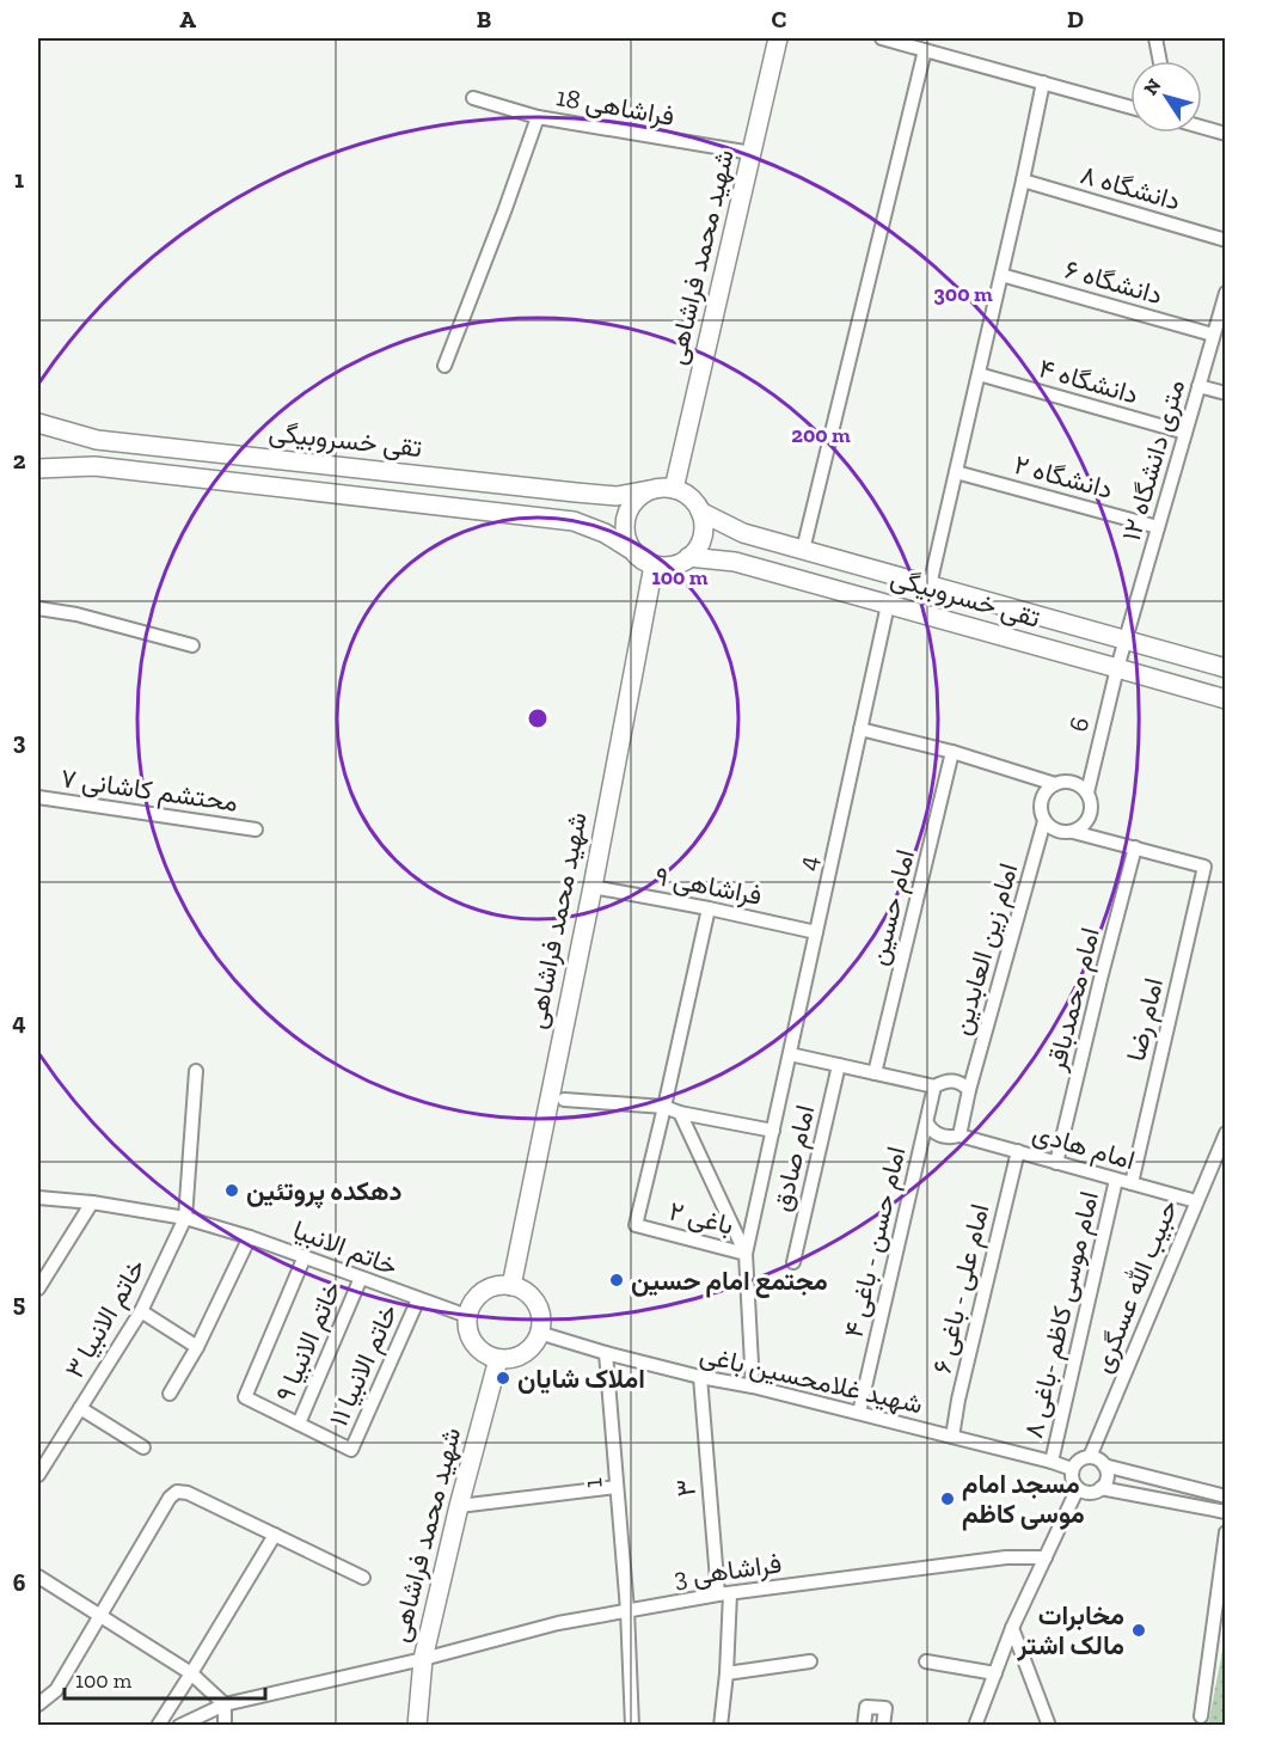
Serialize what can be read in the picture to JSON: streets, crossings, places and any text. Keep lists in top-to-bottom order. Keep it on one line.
{"streets":{"main road":["شهید محمد فراشاهی","تقی خسروبیگی"],"street":["فراشاهی 18","دانشگاه ۸","دانشگاه ۶","دانشگاه ۴","۱۲ متری دانشگاه","دانشگاه ۲","6","محتشم کاشانی ۷","4","فراشاهی ۹","امام حسین","امام زین العابدین","امام محمدباقر","امام رضا","امام هادی","امام صادق","باغی ۲","امام حسن - باغی ۴","خاتم الانبیا","حبیب الله عسگری","امام علی - باغی ۶","امام موسی کاظم -باغی ۸","خاتم الانبیا ۳","خاتم الانبیا ۹","خاتم الانبیا ۱۱","شهید غلامحسین باغی","1","۳","فراشاهی 3"]},"crossings":[["فراشاهی 18","شهید محمد فراشاهی"],["شهید محمد فراشاهی","تقی خسروبیگی"],["شهید محمد فراشاهی","فراشاهی ۹"],["شهید محمد فراشاهی","خاتم الانبیا"],["شهید محمد فراشاهی","شهید غلامحسین باغی"],["شهید محمد فراشاهی","فراشاهی 3"],["دانشگاه ۶","۱۲ متری دانشگاه"],["دانشگاه ۴","۱۲ متری دانشگاه"],["تقی خسروبیگی","۱۲ متری دانشگاه"],["تقی خسروبیگی","6"],["تقی خسروبیگی","4"],["۱۲ متری دانشگاه","دانشگاه ۲"],["۱۲ متری دانشگاه","6"],["6","امام زین العابدین"],["4","فراشاهی ۹"],["4","باغی ۲"],["امام زین العابدین","امام هادی"],["امام محمدباقر","امام رضا"],["امام محمدباقر","امام هادی"],["امام رضا","امام هادی"],["امام هادی","امام حسن - باغی ۴"],["امام هادی","حبیب الله عسگری"],["امام هادی","امام علی - باغی ۶"],["امام هادی","امام موسی کاظم -باغی ۸"],["باغی ۲","شهید غلامحسین باغی"],["امام حسن - باغی ۴","شهید غلامحسین باغی"],["خاتم الانبیا","خاتم الانبیا ۳"],["خاتم الانبیا","خاتم الانبیا ۹"],["خاتم الانبیا","خاتم الانبیا ۱۱"],["خاتم الانبیا","شهید غلامحسین باغی"],["حبیب الله عسگری","شهید غلامحسین باغی"],["امام علی - باغی ۶","شهید غلامحسین باغی"],["امام موسی کاظم -باغی ۸","شهید غلامحسین باغی"],["خاتم الانبیا ۹","خاتم الانبیا ۱۱"],["شهید غلامحسین باغی","1"],["شهید غلامحسین باغی","۳"],["1","فراشاهی 3"],["۳","فراشاهی 3"]],"places":["دهکده پروتئین","مجتمع امام حسین","املاک شایان","مسجد امام موسی کاظم","مخابرات مالک اشتر"],"scale_bar":"100 m","north":"top left","grid":{"columns":["A","B","C","D"],"rows":["1","2","3","4","5","6"]},"rings":["300 m","200 m","100 m"]}
